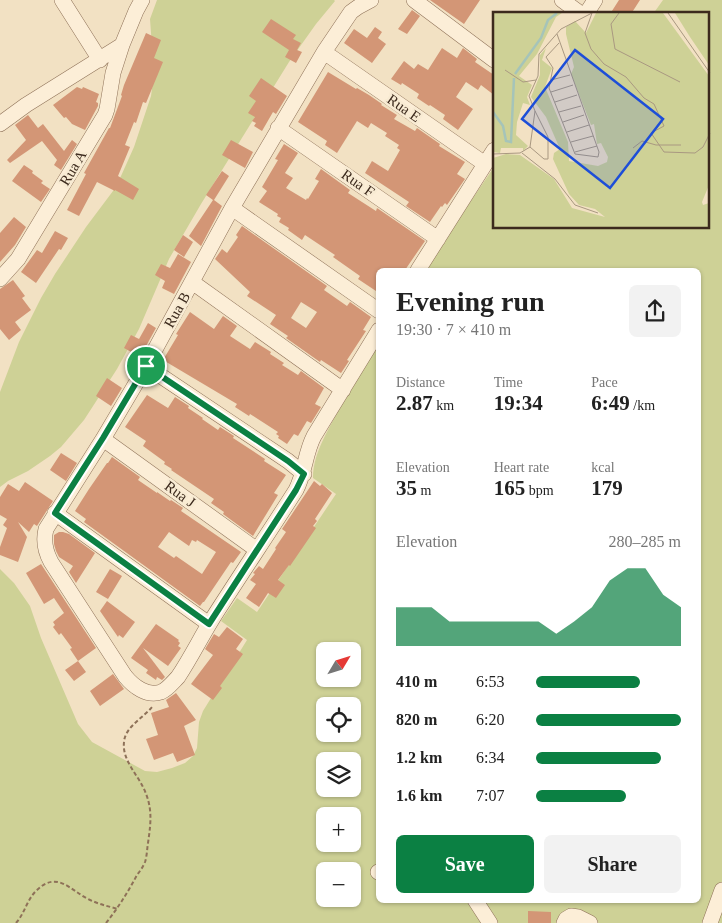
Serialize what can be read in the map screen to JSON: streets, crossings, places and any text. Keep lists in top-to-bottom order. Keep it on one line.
{"streets":{"street":["Rua E","Rua A","Rua F","Rua B","Rua J"]},"crossings":[["Rua E","Rua B"],["Rua F","Rua B"],["Rua B","Rua J"]],"north":"top right","page":{"heading":["Evening run","19:30 · 7 × 410 m"],"stats":[["Distance","2.87 km"],["Time","19:34"],["Pace","6:49 /km"],["Elevation","35 m"],["Heart rate","165 bpm"],["kcal","179"]],"chart":["Elevation","280–285 m"],"map_buttons":["+","−"],"list":[{"name":"410 m","note":"6:53"},{"name":"820 m","note":"6:20"},{"name":"1.2 km","note":"6:34"},{"name":"1.6 km","note":"7:07"}],"buttons":["Save","Share"]}}
